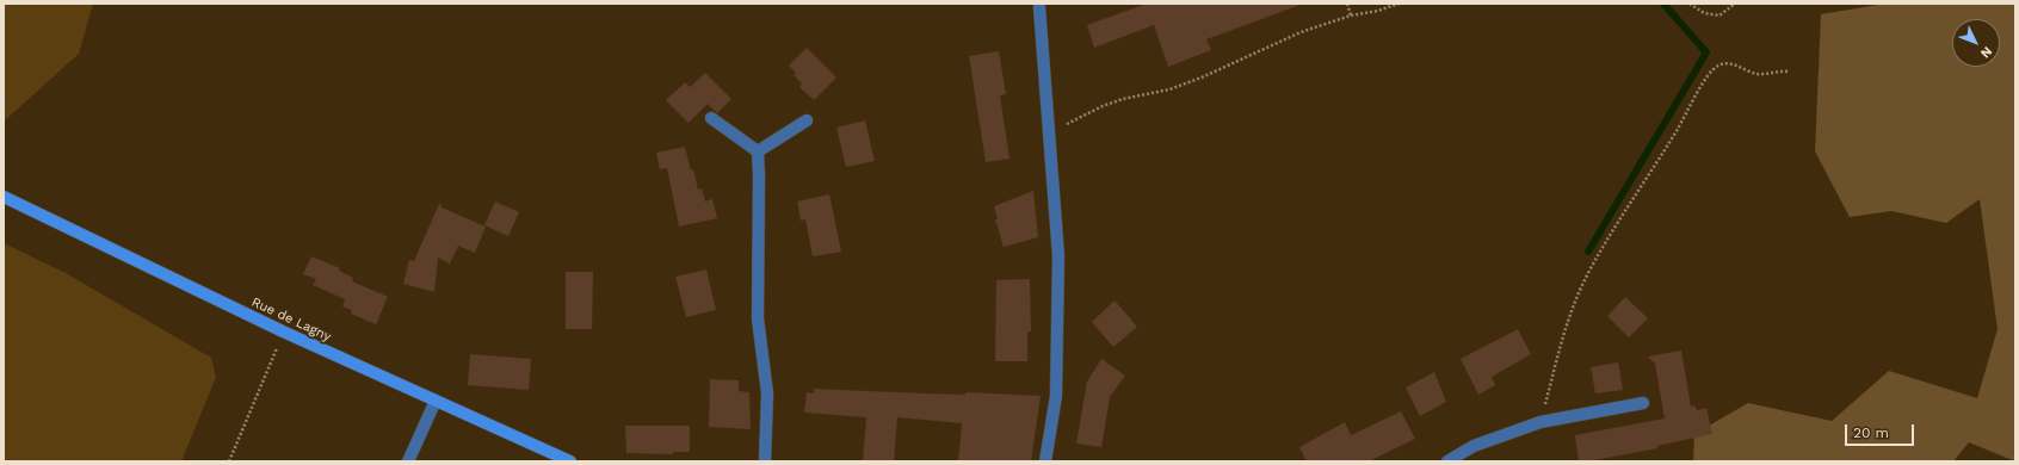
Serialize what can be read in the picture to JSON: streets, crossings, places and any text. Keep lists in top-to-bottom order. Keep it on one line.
{"streets":{"main road":["Rue de Lagny"]},"scale_bar":"20 m","north":"bottom right"}
